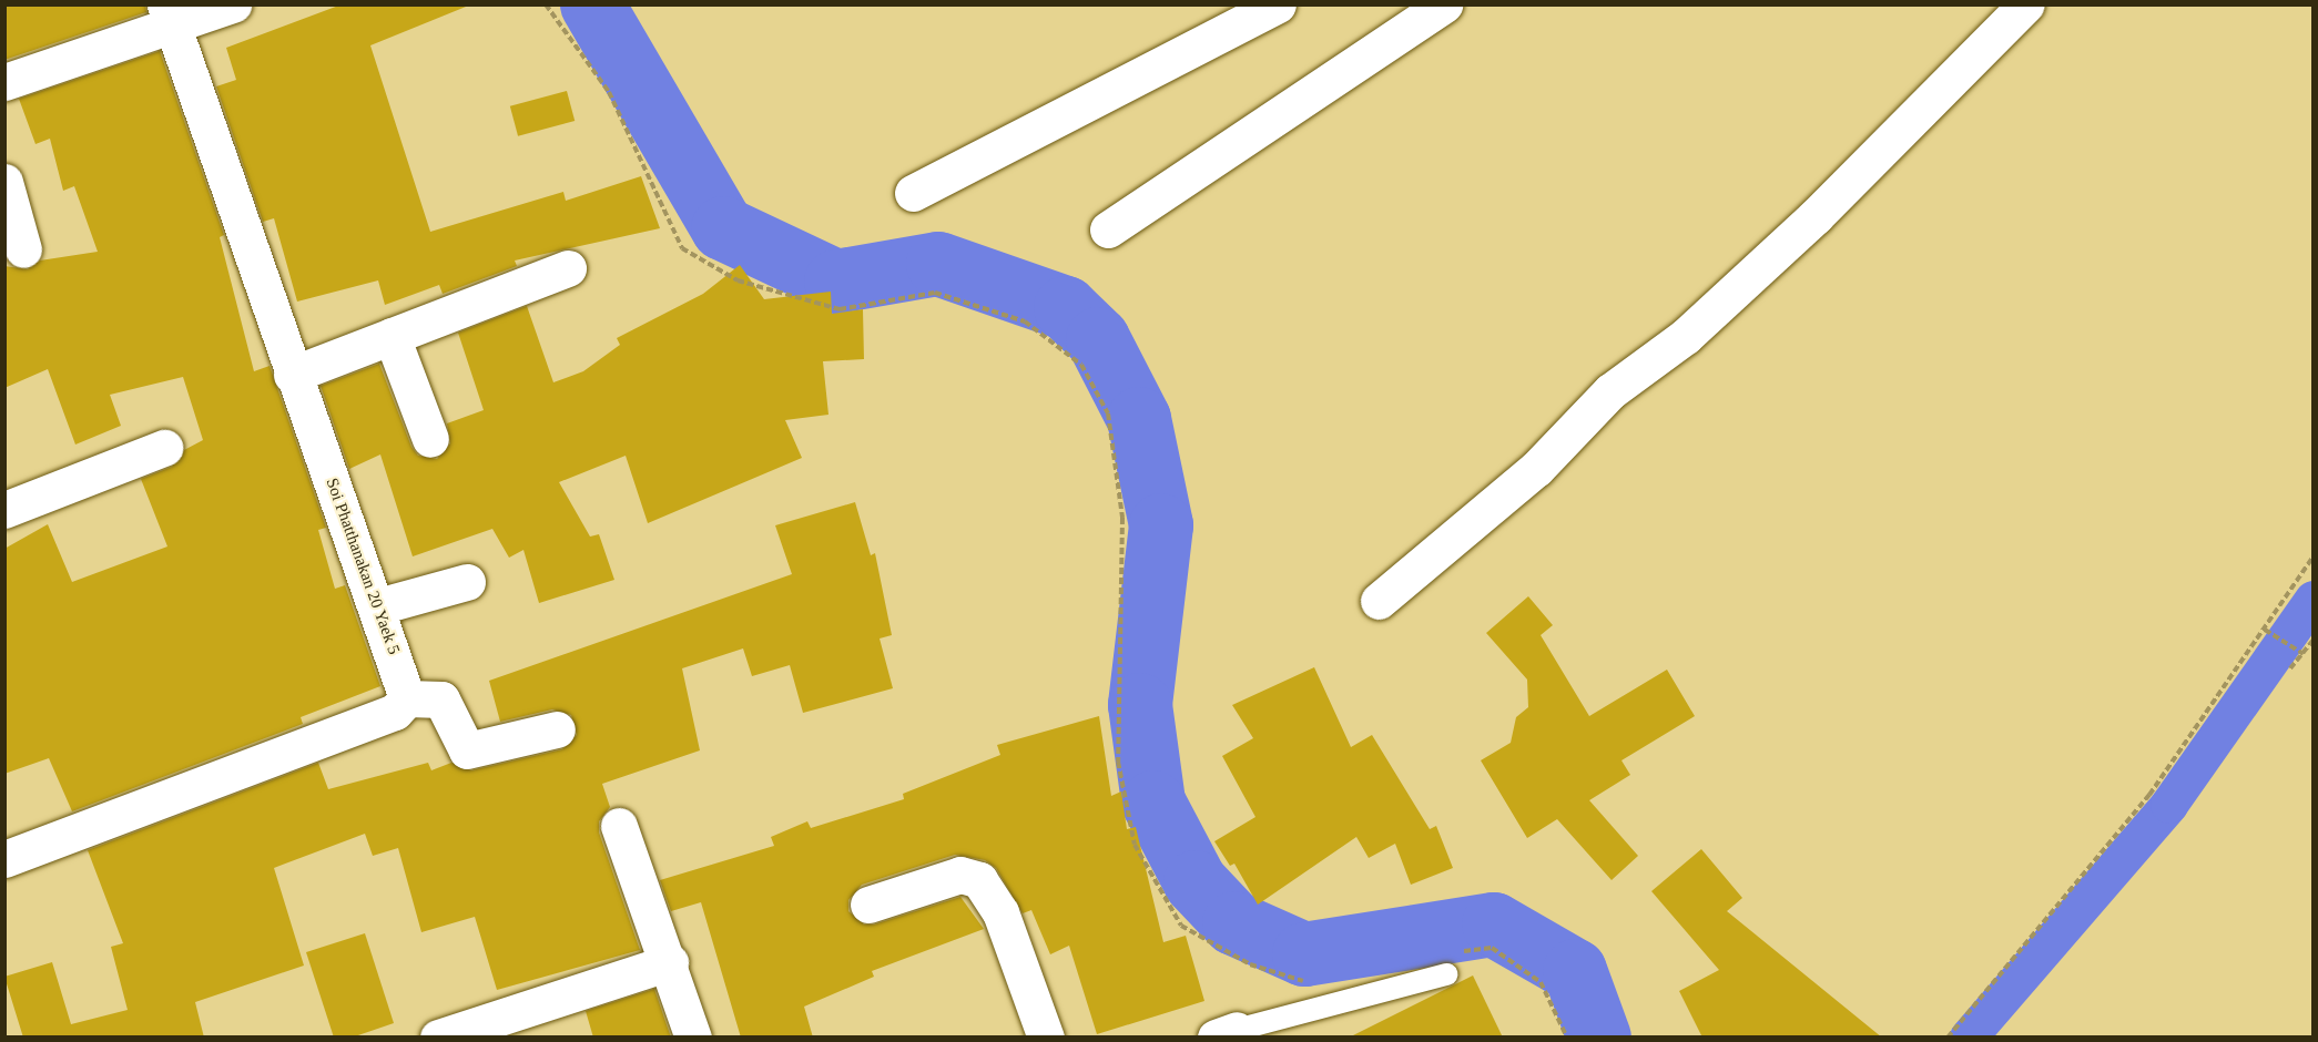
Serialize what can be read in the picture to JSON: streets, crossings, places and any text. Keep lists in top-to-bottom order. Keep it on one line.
{"streets":{"street":["Soi Phatthanakan 20 Yaek 5"]}}
